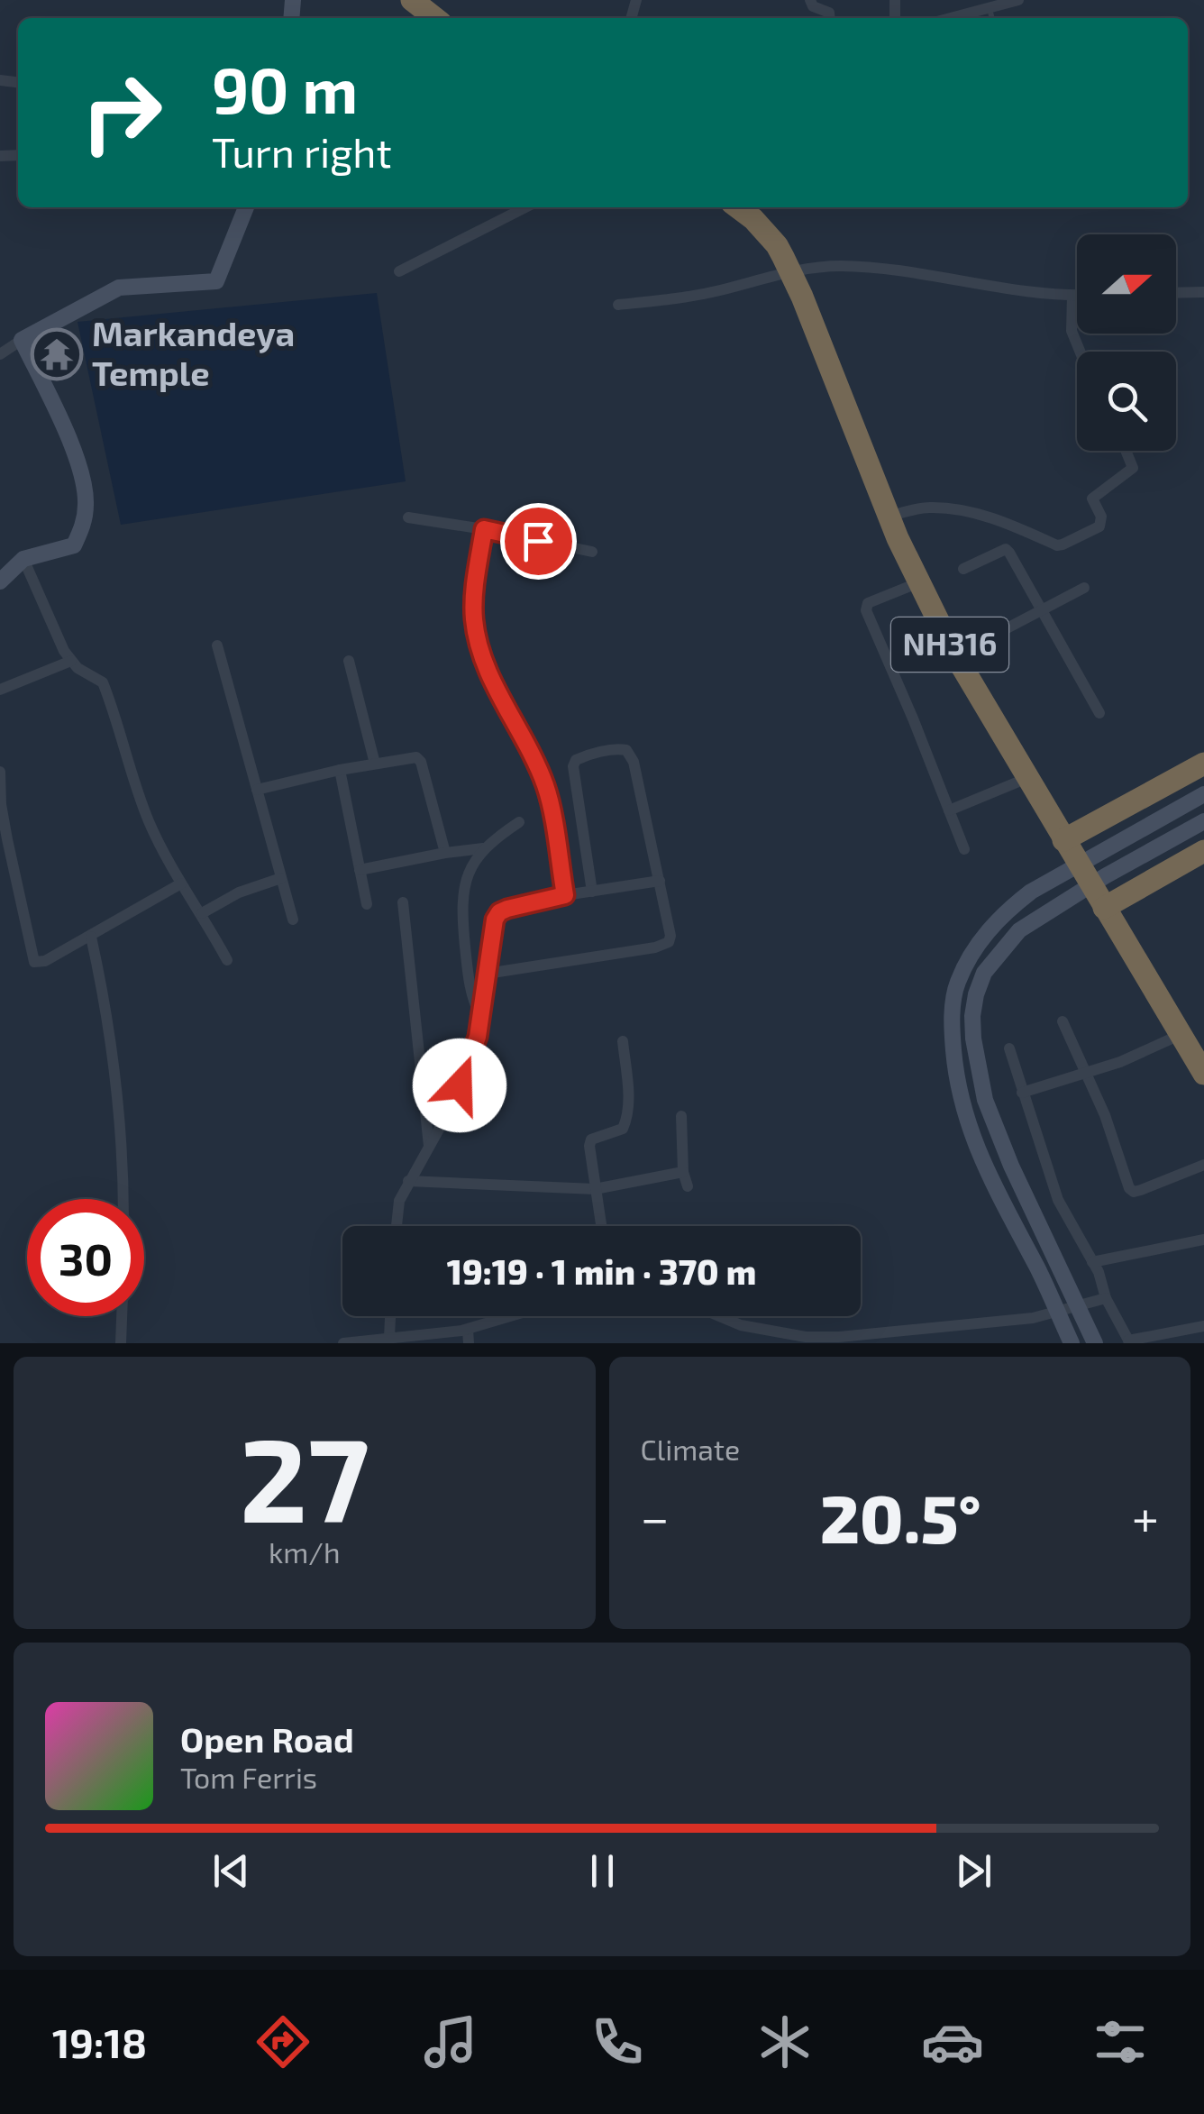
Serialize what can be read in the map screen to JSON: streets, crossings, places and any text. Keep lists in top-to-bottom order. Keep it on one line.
{"streets":{"highway":["NH316"]},"places":{"temple":["Markandeya Temple"]},"north":"right","page":{"turn":["90 m","Turn right"],"limit":"30","trip":"19:19 · 1 min · 370 m","tile":[["27","km/h"],"Climate"],"heat":["−","20.5°","+"],"song":["Open Road","Tom Ferris"],"tabs":"19:18"}}
